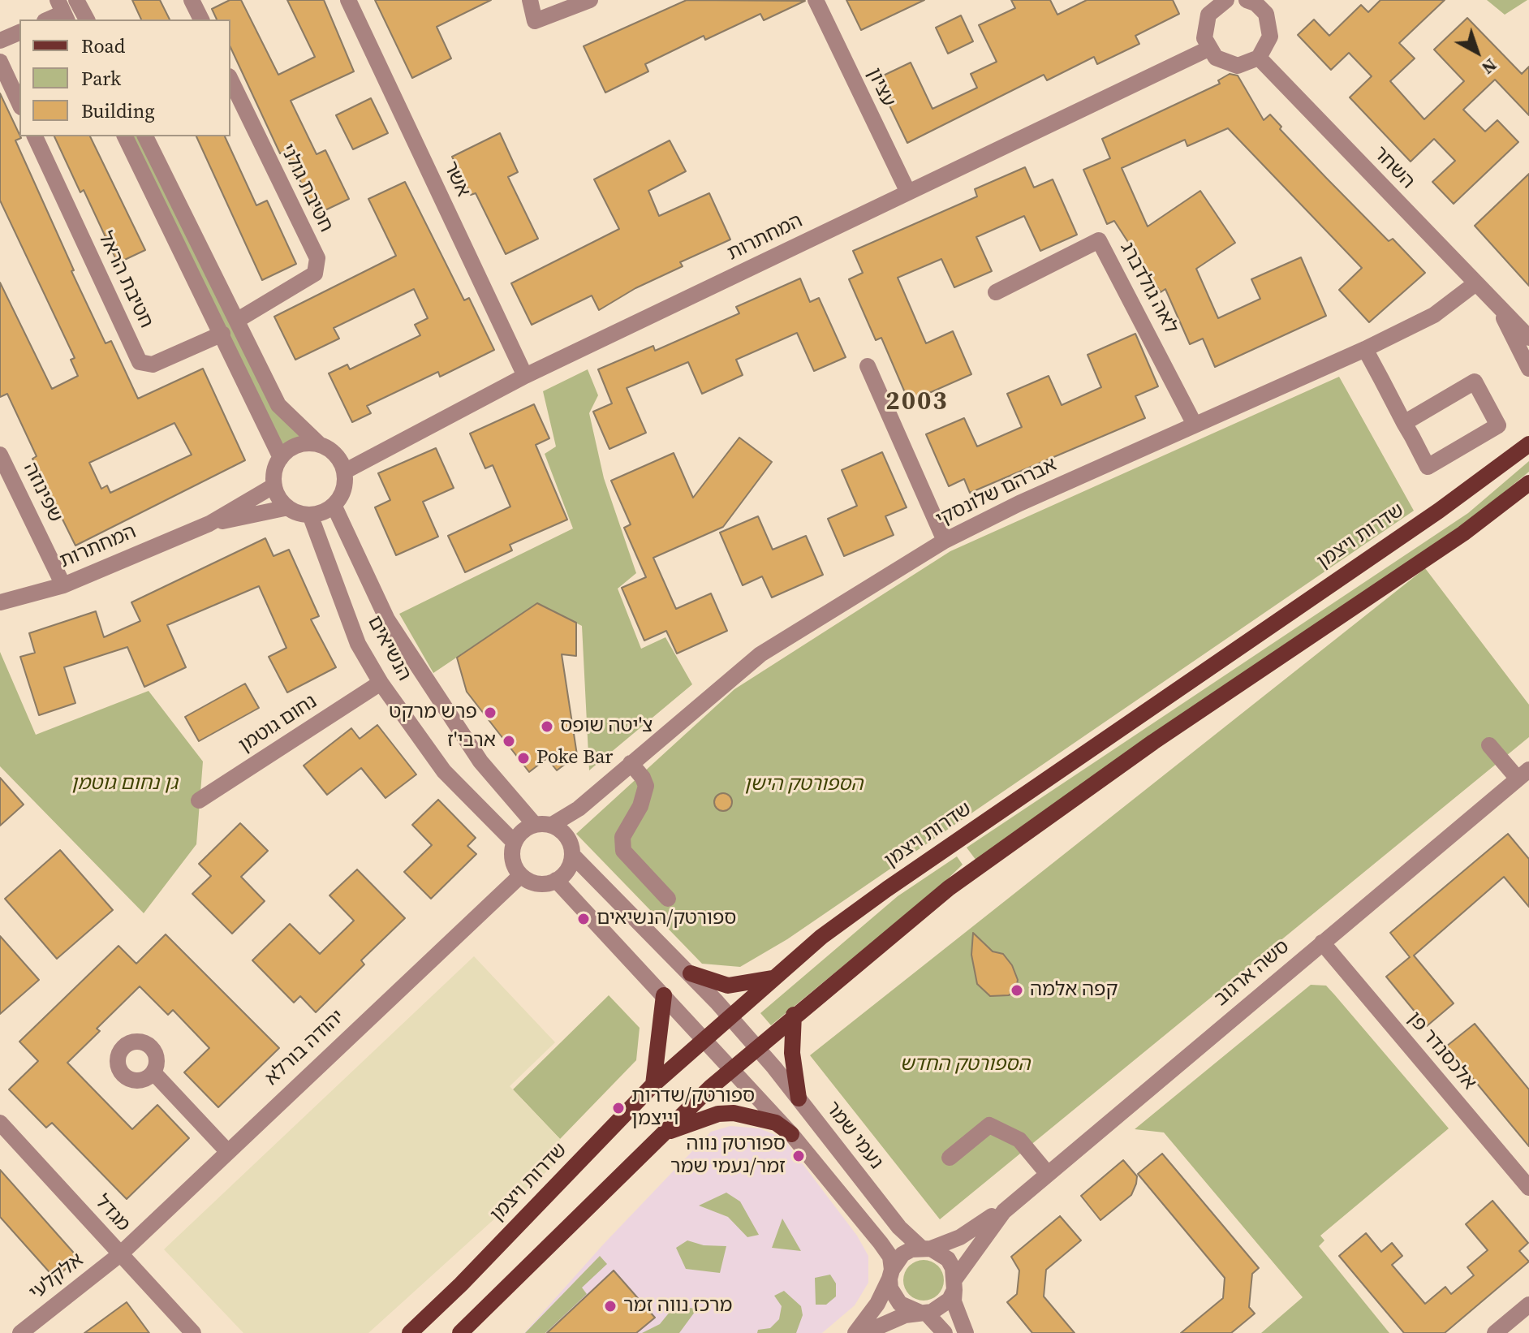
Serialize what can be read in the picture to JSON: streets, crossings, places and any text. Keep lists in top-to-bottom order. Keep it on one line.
{"streets":{"main road":["שדרות ויצמן"],"street":["עציון","השחר","אשר","חטיבת גולני","המחתרות","חטיבת הראל","לאה גולדברג","שפינוזה","אברהם שלונסקי","הנשיאים","נחום גוטמן","סשה ארגוב","יהודה בורלא","אלכסנדר פן","נעמי שמר","מגדל","אלקלעי"]},"crossings":[["עציון","המחתרות"],["השחר","אברהם שלונסקי"],["אשר","המחתרות"],["המחתרות","שפינוזה"],["המחתרות","הנשיאים"],["לאה גולדברג","אברהם שלונסקי"],["אברהם שלונסקי","הנשיאים"],["אברהם שלונסקי","יהודה בורלא"],["הנשיאים","נחום גוטמן"],["הנשיאים","יהודה בורלא"],["סשה ארגוב","אלכסנדר פן"],["סשה ארגוב","נעמי שמר"],["יהודה בורלא","מגדל"],["יהודה בורלא","אלקלעי"],["מגדל","אלקלעי"]],"districts":["2003"],"parks":["גן נחום גוטמן","הספורטק הישן","הספורטק החדש"],"places":["פרש מרקט","צ'יטה שופס","ארבי'ז","Poke Bar","ספורטק/הנשיאים","קפה אלמה","ספורטק/שדרות וייצמן","ספורטק נווה זמר/נעמי שמר","מרכז נווה זמר"],"legend":["Road","Park","Building"],"north":"bottom right"}
